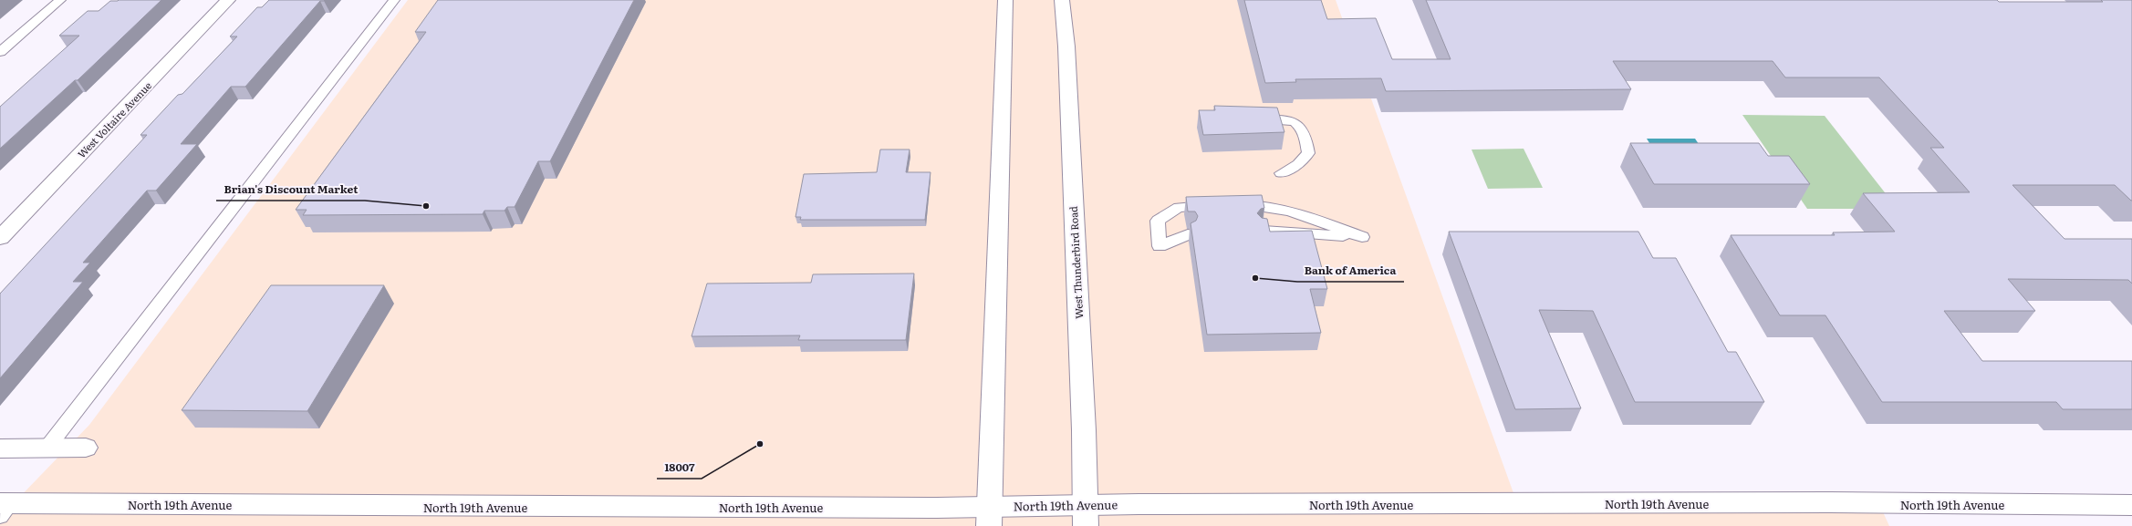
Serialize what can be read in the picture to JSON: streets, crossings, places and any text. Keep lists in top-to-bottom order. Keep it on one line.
{"streets":{"main road":["West Voltaire Avenue","West Thunderbird Road","North 19th Avenue"]},"crossings":[["West Thunderbird Road","North 19th Avenue"]],"places":["Brian's Discount Market","Bank of America","18007"]}
